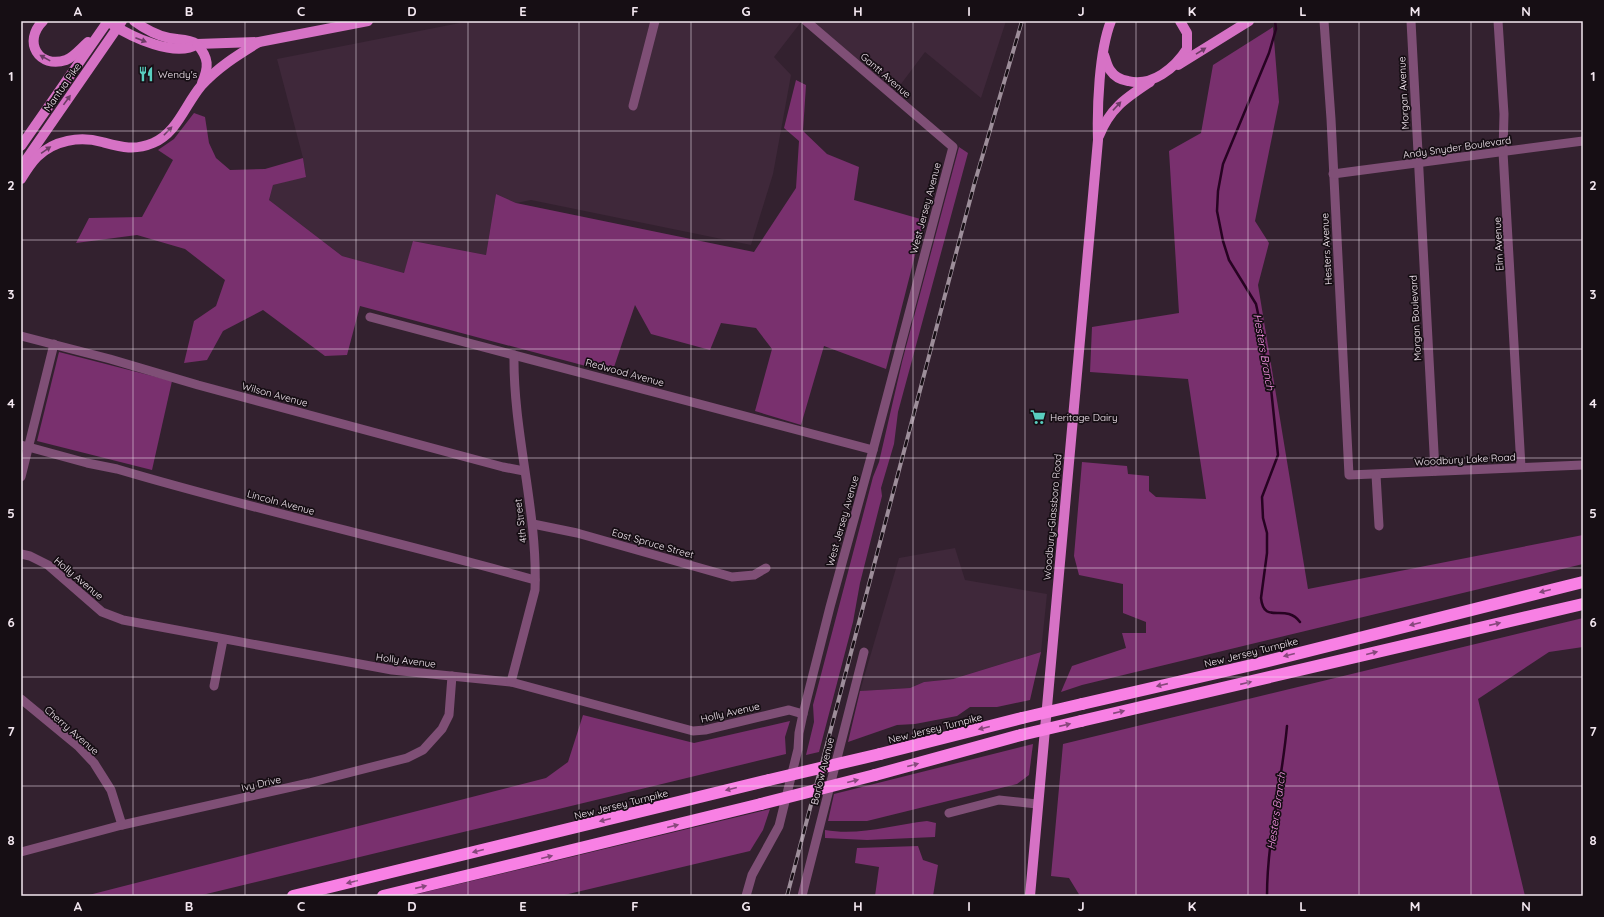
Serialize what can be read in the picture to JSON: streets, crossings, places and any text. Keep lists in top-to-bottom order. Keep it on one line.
{"streets":{"highway":["New Jersey Turnpike"],"main road":["Mantua Pike","Woodbury-Glassboro Road"],"street":["Gantt Avenue","Morgan Avenue","Andy Snyder Boulevard","West Jersey Avenue","Elm Avenue","Hesters Avenue","Morgan Boulevard","Redwood Avenue","Wilson Avenue","Woodbury Lake Road","Lincoln Avenue","4th Street","East Spruce Street","Holly Avenue","Cherry Avenue","Barlow Avenue","Ivy Drive"]},"crossings":[["Gantt Avenue","West Jersey Avenue"],["Morgan Avenue","Andy Snyder Boulevard"],["Morgan Avenue","Morgan Boulevard"],["Andy Snyder Boulevard","Elm Avenue"],["Andy Snyder Boulevard","Hesters Avenue"],["Andy Snyder Boulevard","Morgan Boulevard"],["West Jersey Avenue","Redwood Avenue"],["West Jersey Avenue","Holly Avenue"],["Elm Avenue","Woodbury Lake Road"],["Hesters Avenue","Woodbury Lake Road"],["Morgan Boulevard","Woodbury Lake Road"],["Redwood Avenue","4th Street"],["Wilson Avenue","4th Street"],["Lincoln Avenue","4th Street"],["4th Street","East Spruce Street"],["4th Street","Holly Avenue"],["Holly Avenue","Ivy Drive"],["Cherry Avenue","Ivy Drive"]],"water":["Hesters Branch"],"places":{"restaurant":["Wendy's"],"supermarket":["Heritage Dairy"]},"grid":{"columns":["A","B","C","D","E","F","G","H","I","J","K","L","M","N"],"rows":["1","2","3","4","5","6","7","8"]}}
